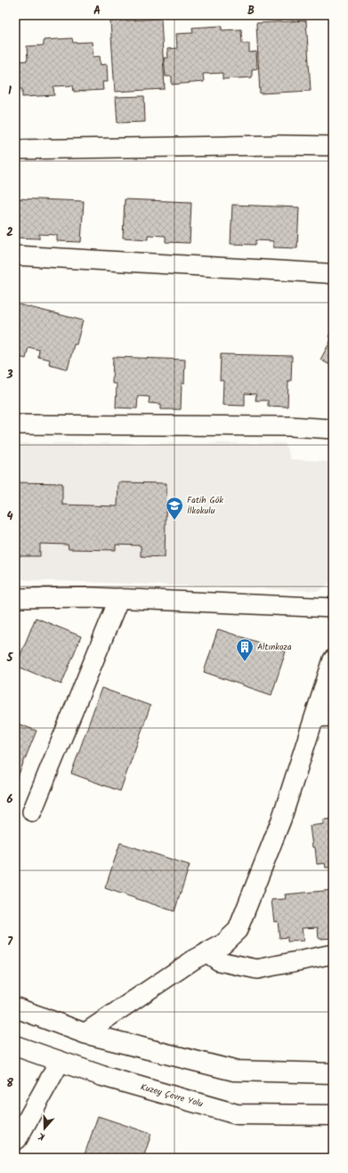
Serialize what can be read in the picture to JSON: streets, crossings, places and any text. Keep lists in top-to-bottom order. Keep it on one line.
{"streets":{"main road":["Kuzey Çevre Yolu"]},"places":{"school or university":["Fatih Gök İlkokulu"],"building":["Altınkoza"]},"north":"bottom","grid":{"columns":["A","B"],"rows":["1","2","3","4","5","6","7","8"]}}
